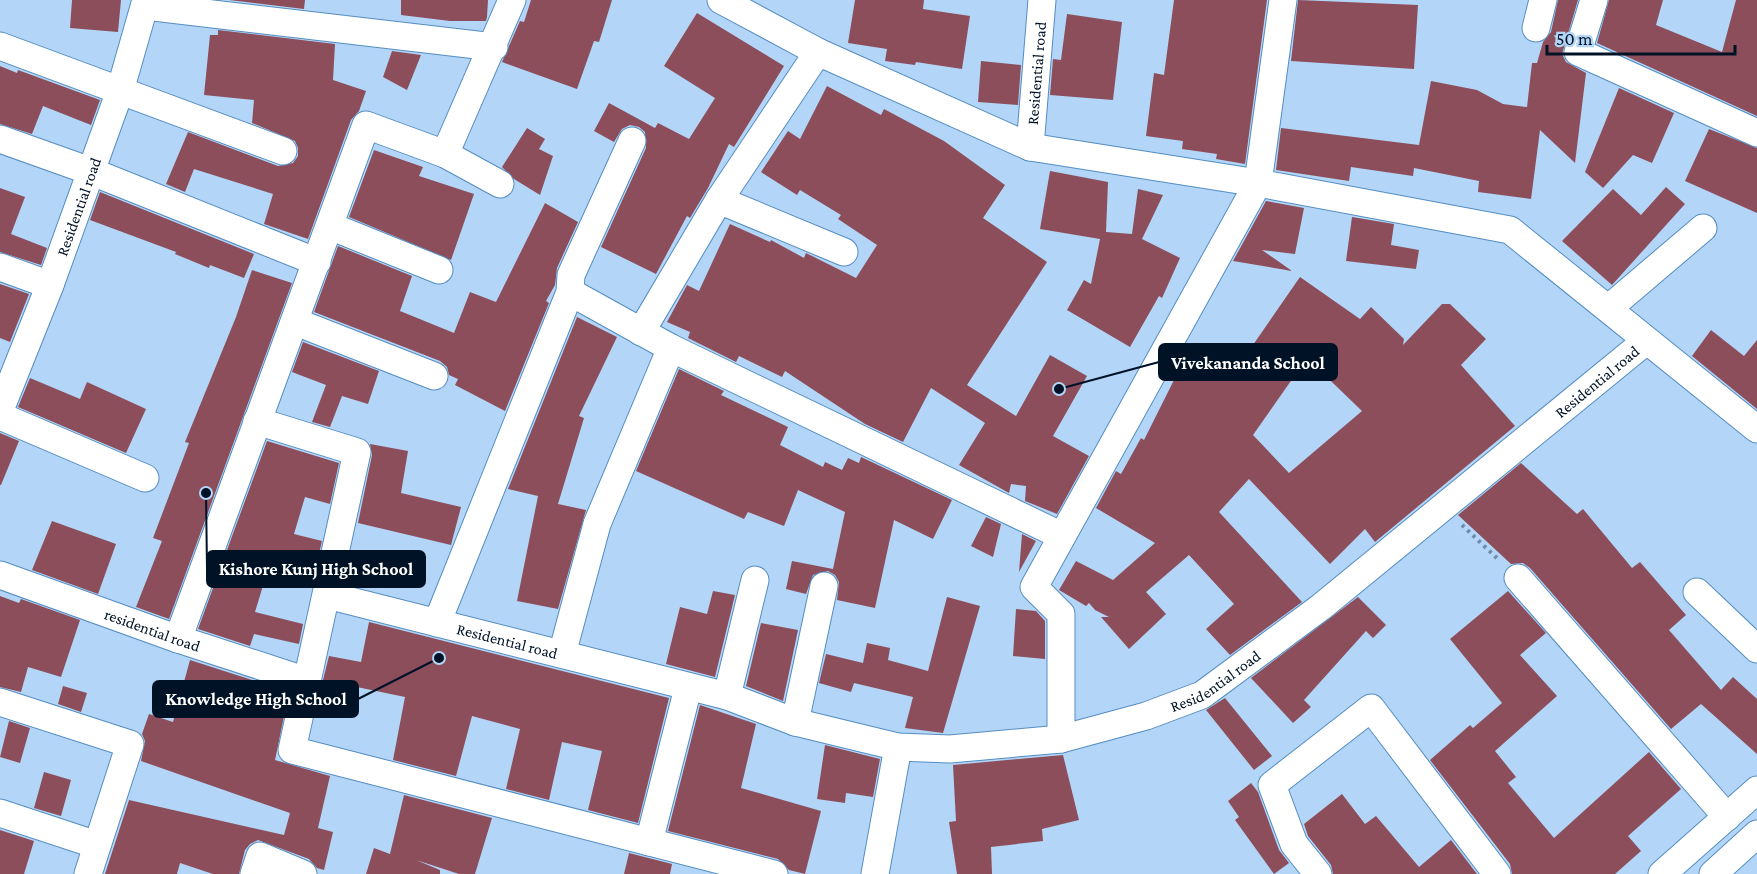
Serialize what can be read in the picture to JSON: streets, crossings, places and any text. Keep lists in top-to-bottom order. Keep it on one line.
{"streets":{"street":["Residential road","residential road"]},"places":["Vivekananda School","Kishore Kunj High School","Knowledge High School"],"scale_bar":"50 m"}
